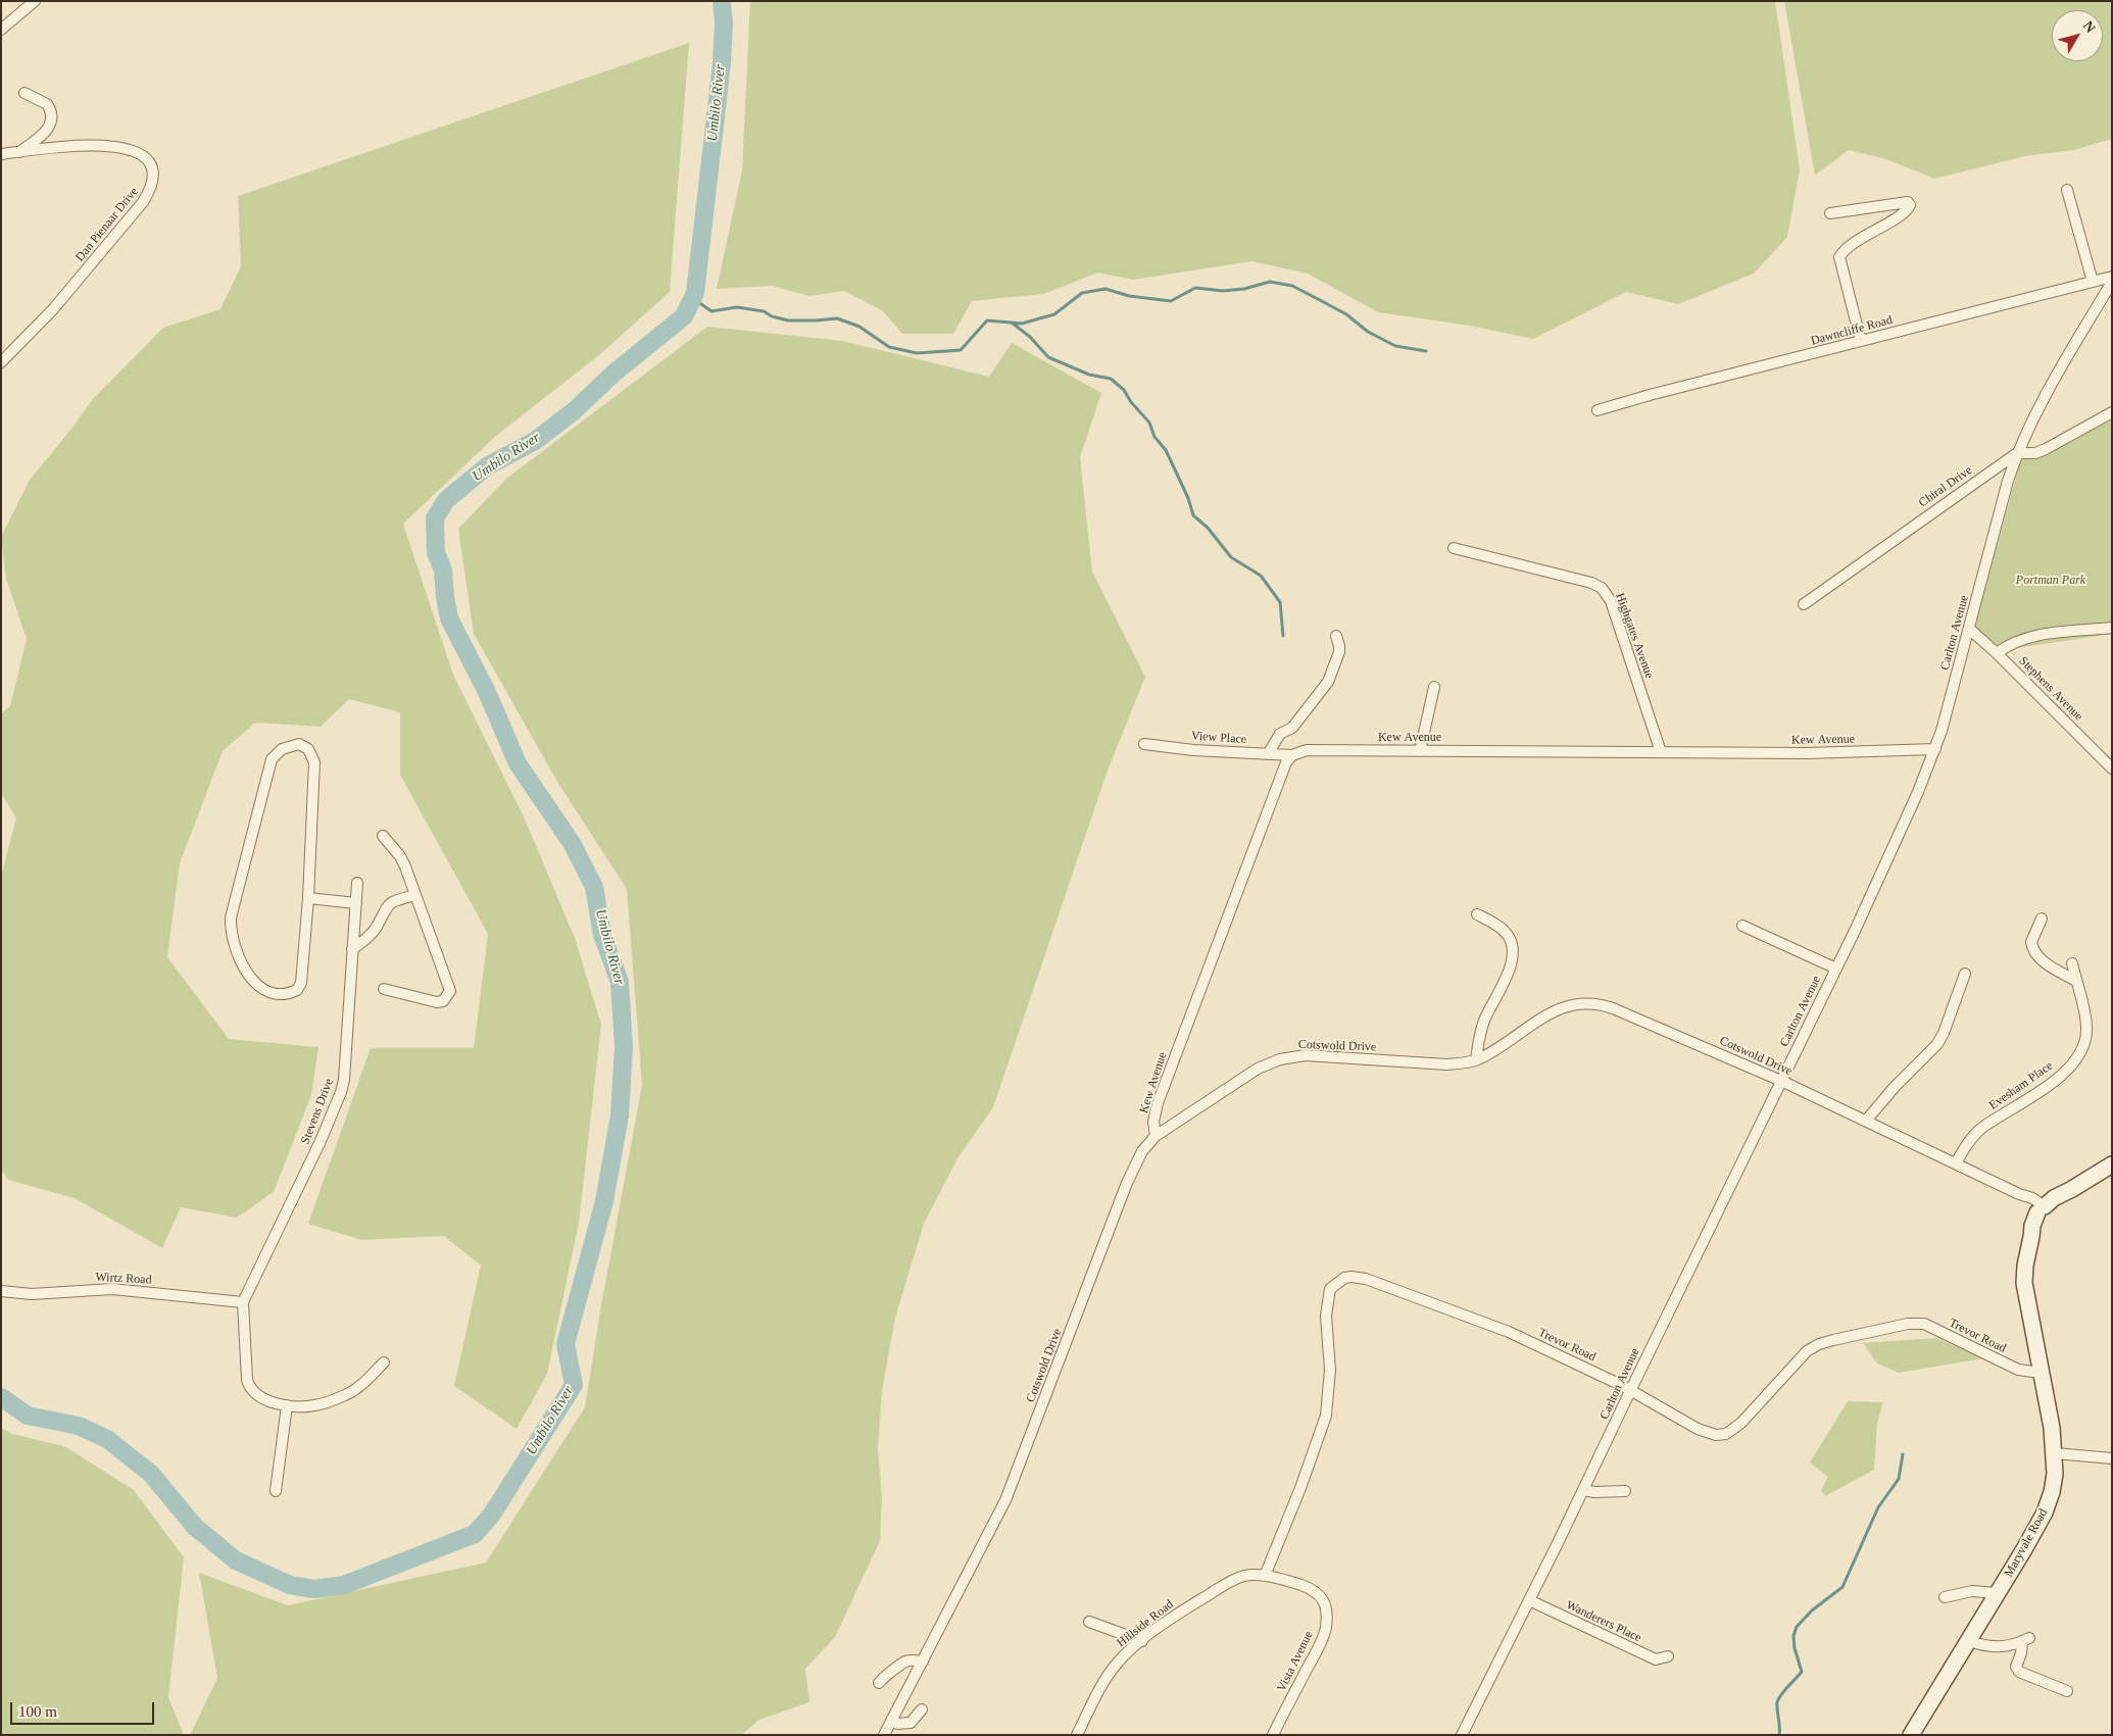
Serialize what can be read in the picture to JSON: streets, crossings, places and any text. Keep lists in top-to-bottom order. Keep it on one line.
{"streets":{"street":["Dan Pienaar Drive","Dawncliffe Road","Chiral Drive","Carlton Avenue","Highgates Avenue","Stephens Avenue","View Place","Kew Avenue","Cotswold Drive","Evesham Place","Stevens Drive","Wirtz Road","Trevor Road","Maryvale Road","Wanderers Place","Hillside Road","Vista Avenue"]},"crossings":[["Chiral Drive","Carlton Avenue"],["Carlton Avenue","Stephens Avenue"],["Carlton Avenue","Kew Avenue"],["Carlton Avenue","Cotswold Drive"],["Carlton Avenue","Trevor Road"],["Carlton Avenue","Wanderers Place"],["Highgates Avenue","Kew Avenue"],["View Place","Kew Avenue"],["Kew Avenue","Cotswold Drive"],["Cotswold Drive","Evesham Place"],["Cotswold Drive","Maryvale Road"],["Stevens Drive","Wirtz Road"],["Trevor Road","Maryvale Road"],["Trevor Road","Hillside Road"],["Trevor Road","Vista Avenue"],["Hillside Road","Vista Avenue"]],"water":["Umbilo River"],"parks":["Portman Park"],"scale_bar":"100 m","north":"top right"}
